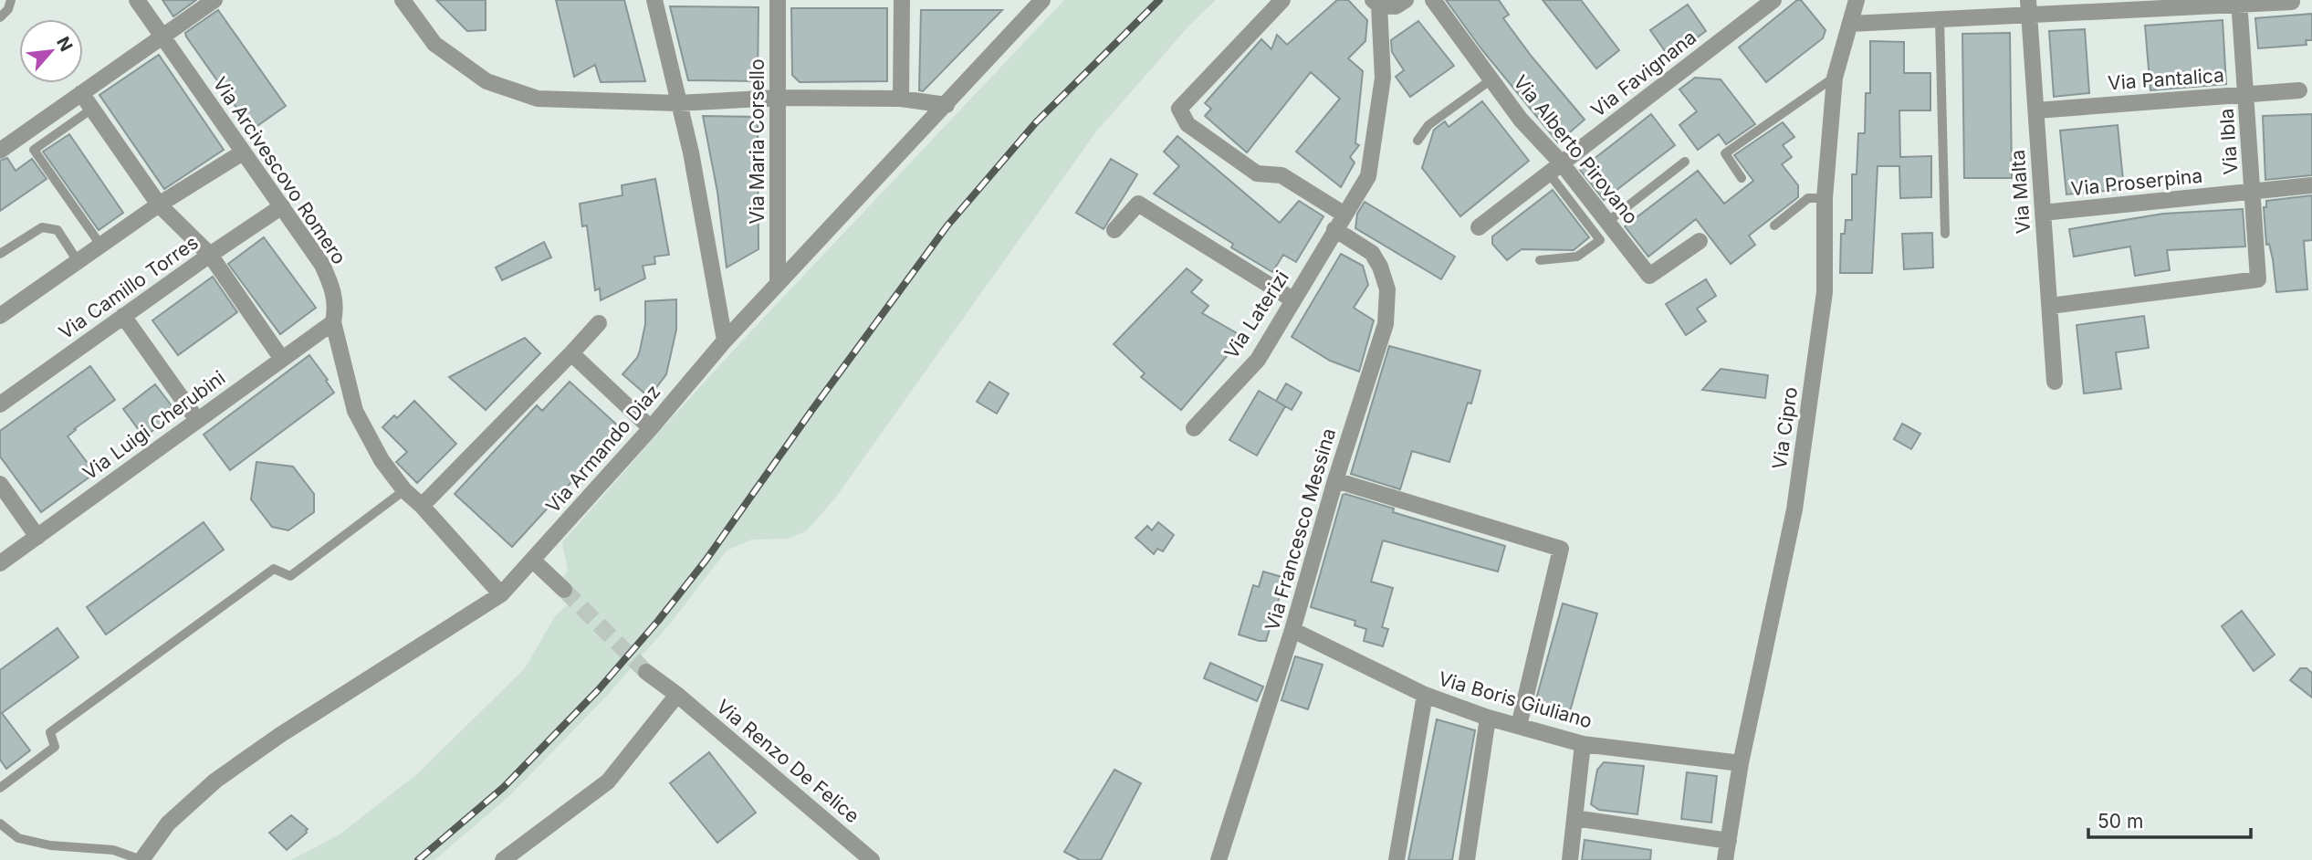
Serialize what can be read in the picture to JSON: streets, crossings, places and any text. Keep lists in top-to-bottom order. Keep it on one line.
{"streets":{"street":["Via Favignana","Via Pantalica","Via Maria Corsello","Via Ibla","Via Alberto Pirovano","Via Arcivescovo Romero","Via Proserpina","Via Malta","Via Camillo Torres","Via Laterizi","Via Luigi Cherubini","Via Cipro","Via Armando Diaz","Via Francesco Messina","Via Boris Giuliano","Via Renzo De Felice"]},"crossings":[["Via Favignana","Via Alberto Pirovano"],["Via Pantalica","Via Ibla"],["Via Pantalica","Via Malta"],["Via Maria Corsello","Via Armando Diaz"],["Via Ibla","Via Proserpina"],["Via Ibla","Via Malta"],["Via Arcivescovo Romero","Via Camillo Torres"],["Via Arcivescovo Romero","Via Luigi Cherubini"],["Via Arcivescovo Romero","Via Armando Diaz"],["Via Proserpina","Via Malta"],["Via Laterizi","Via Francesco Messina"],["Via Cipro","Via Boris Giuliano"],["Via Francesco Messina","Via Boris Giuliano"]],"scale_bar":"50 m","north":"top right"}
